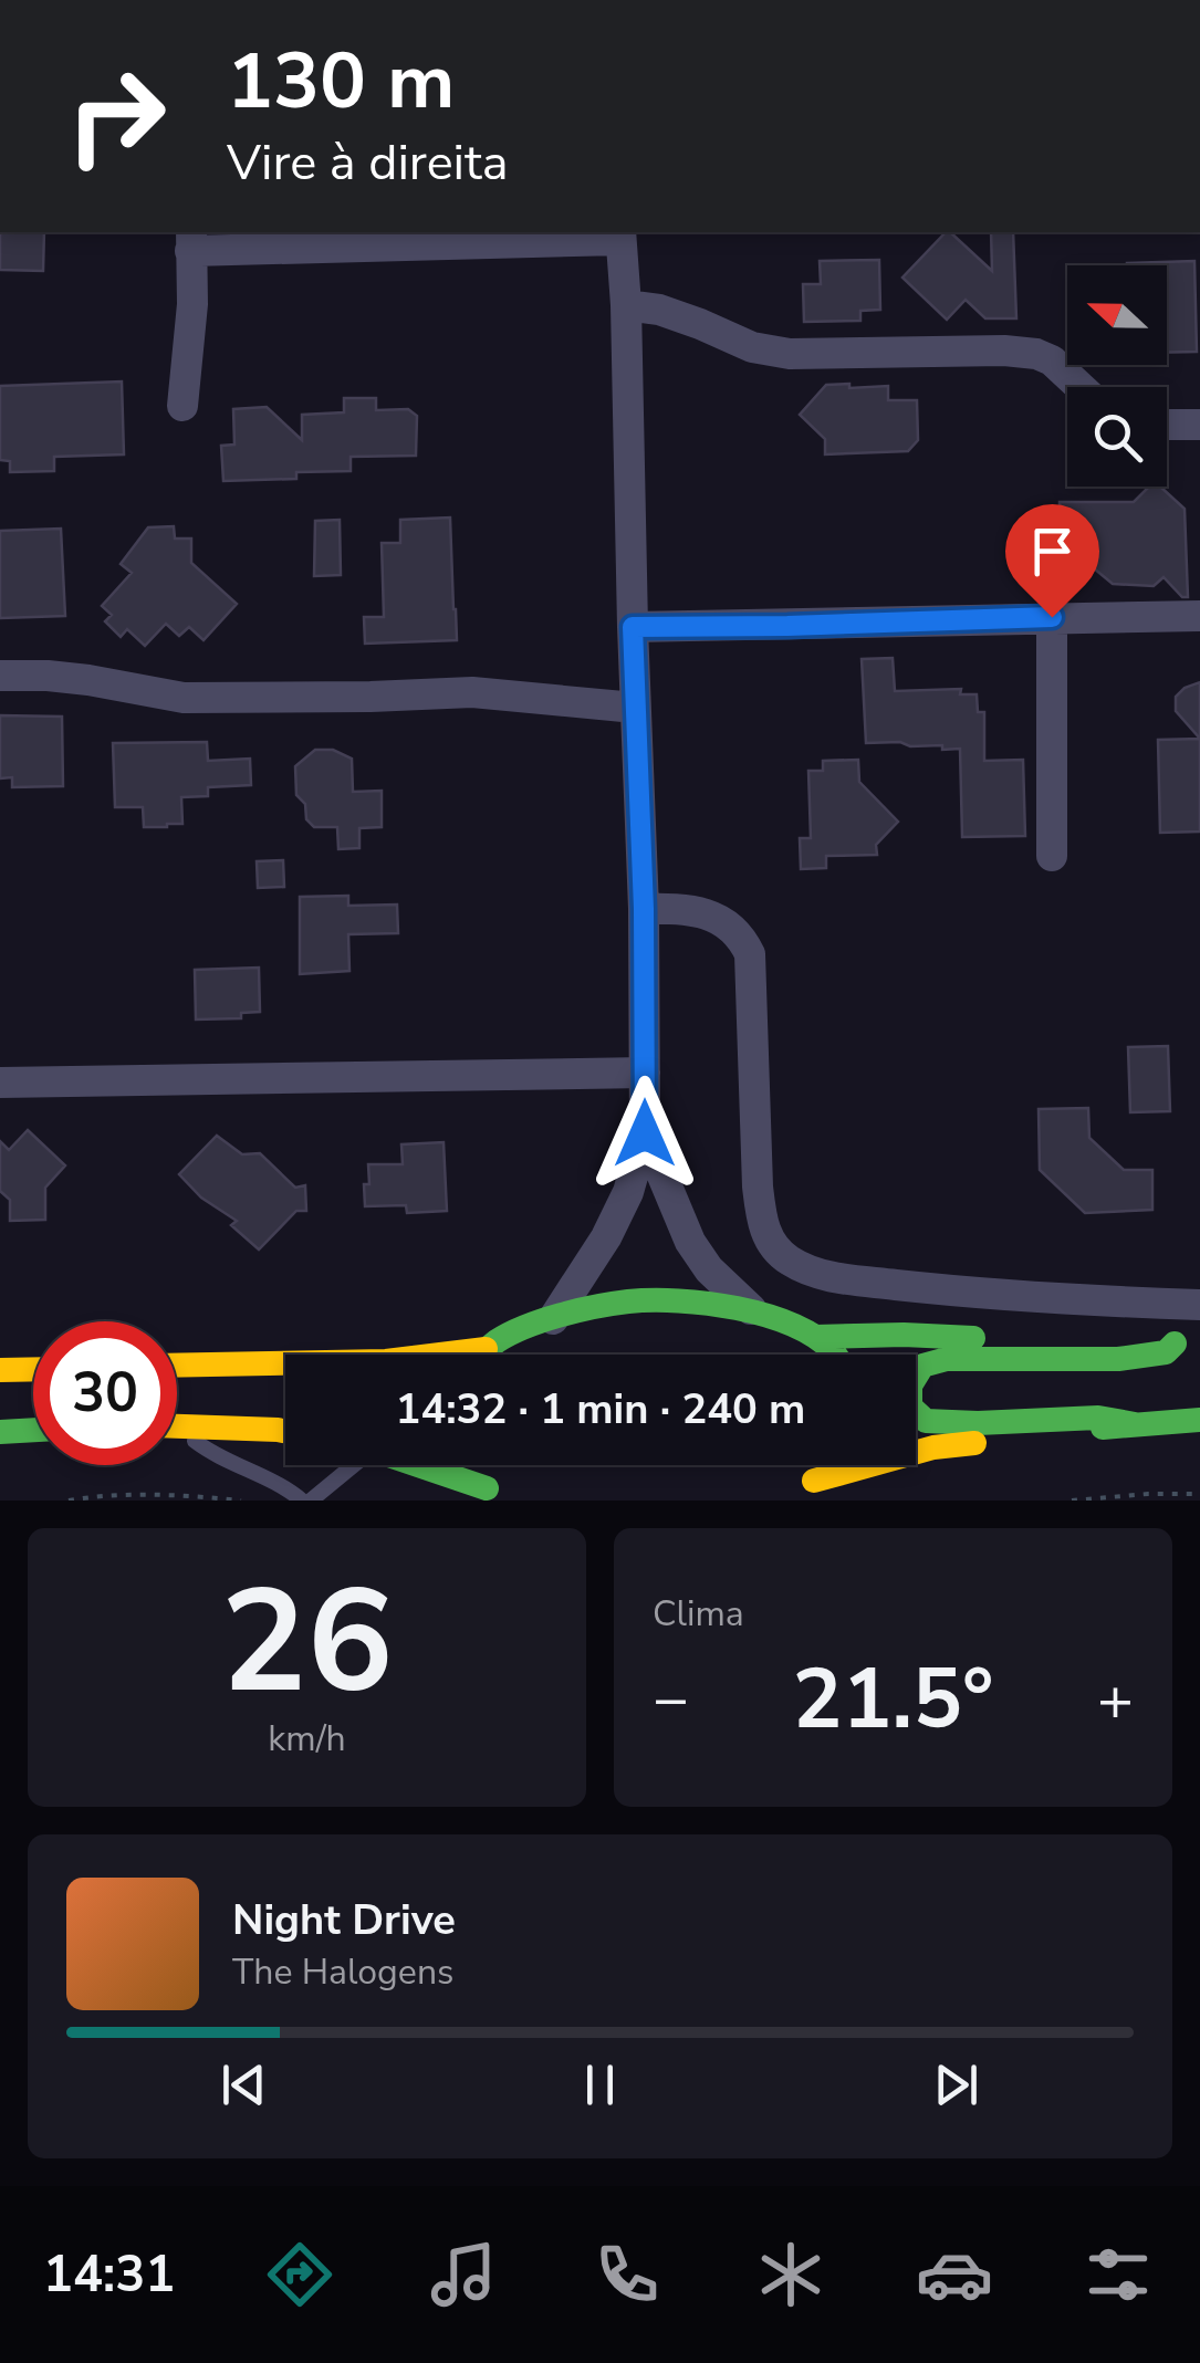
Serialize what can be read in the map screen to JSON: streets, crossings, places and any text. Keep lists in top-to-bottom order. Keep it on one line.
{"north":"left","page":{"turn":["130 m","Vire à direita"],"limit":"30","trip":"14:32 · 1 min · 240 m","tile":[["26","km/h"],"Clima"],"heat":["−","21.5°","+"],"song":["Night Drive","The Halogens"],"tabs":"14:31"}}
